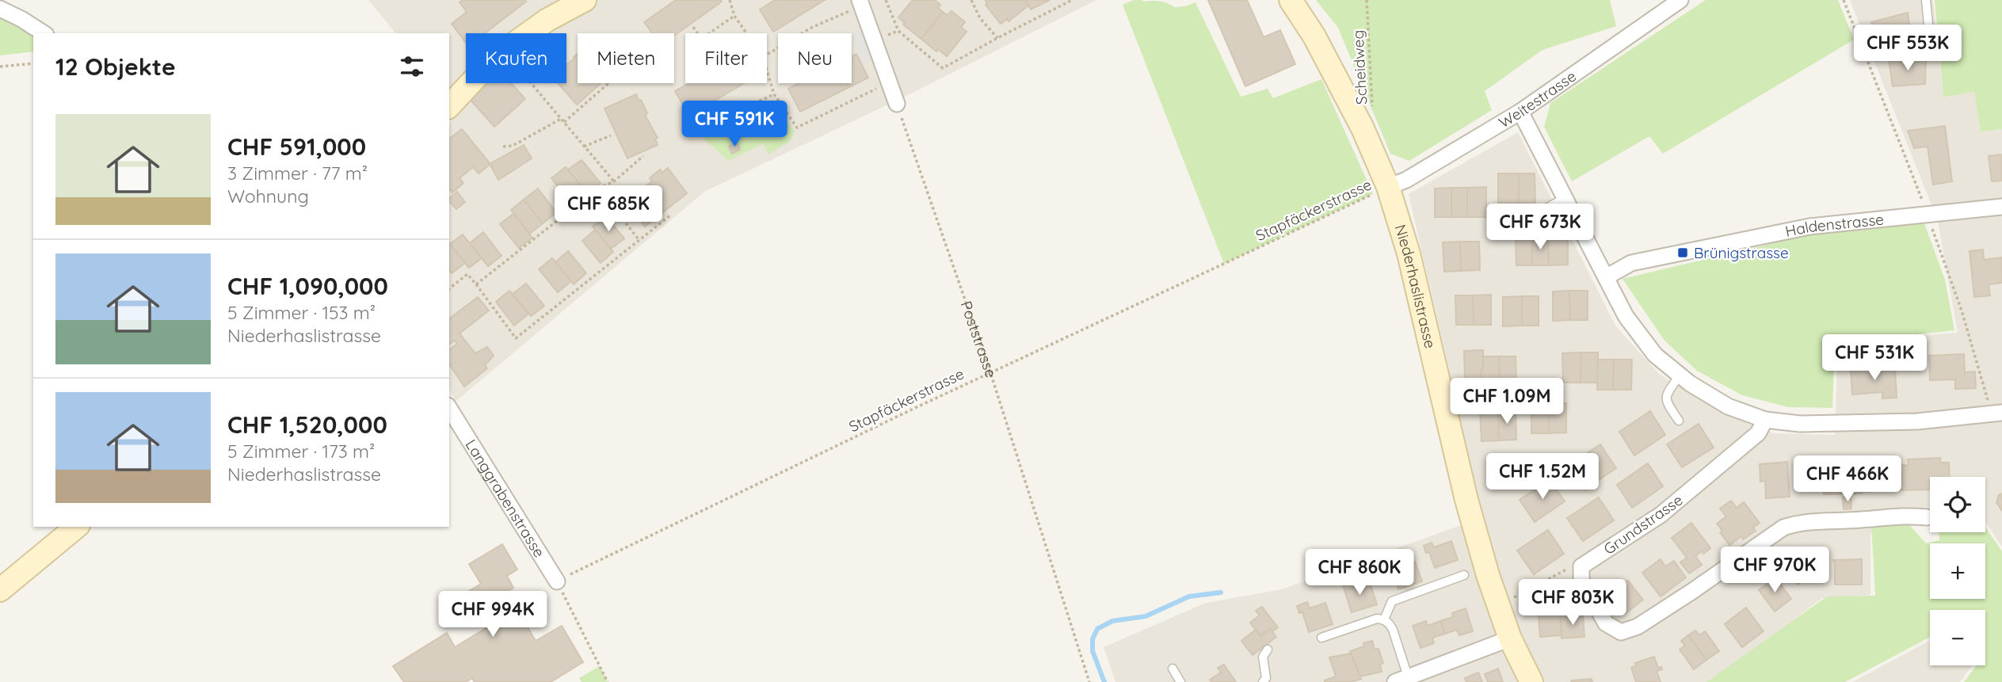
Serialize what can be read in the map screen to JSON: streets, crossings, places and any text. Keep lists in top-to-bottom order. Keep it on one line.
{"streets":{"street":["Weitestrasse","Haldenstrasse","Niederhaslistrasse","Langgrabenstrasse","Grundstrasse"],"path":["Scheidweg","Stapfäckerstrasse","Poststrasse"]},"crossings":[["Scheidweg","Niederhaslistrasse"],["Weitestrasse","Stapfäckerstrasse"],["Weitestrasse","Niederhaslistrasse"],["Stapfäckerstrasse","Niederhaslistrasse"],["Stapfäckerstrasse","Poststrasse"],["Stapfäckerstrasse","Langgrabenstrasse"]],"places":{"transit":["Brünigstrasse"]},"page":{"price":["CHF 553K","CHF 591K","CHF 685K","CHF 673K","CHF 531K","CHF 1.09M","CHF 1.52M","CHF 466K","CHF 970K","CHF 860K","CHF 803K","CHF 994K"],"chip":["Kaufen","Mieten","Filter","Neu"],"heading":"12 Objekte","list":[{"name":"CHF 591,000","note":"3 Zimmer · 77 m² · Wohnung"},{"name":"CHF 1,090,000","note":"5 Zimmer · 153 m² · Niederhaslistrasse"},{"name":"CHF 1,520,000","note":"5 Zimmer · 173 m² · Niederhaslistrasse"}],"map_buttons":["+","−"]}}
